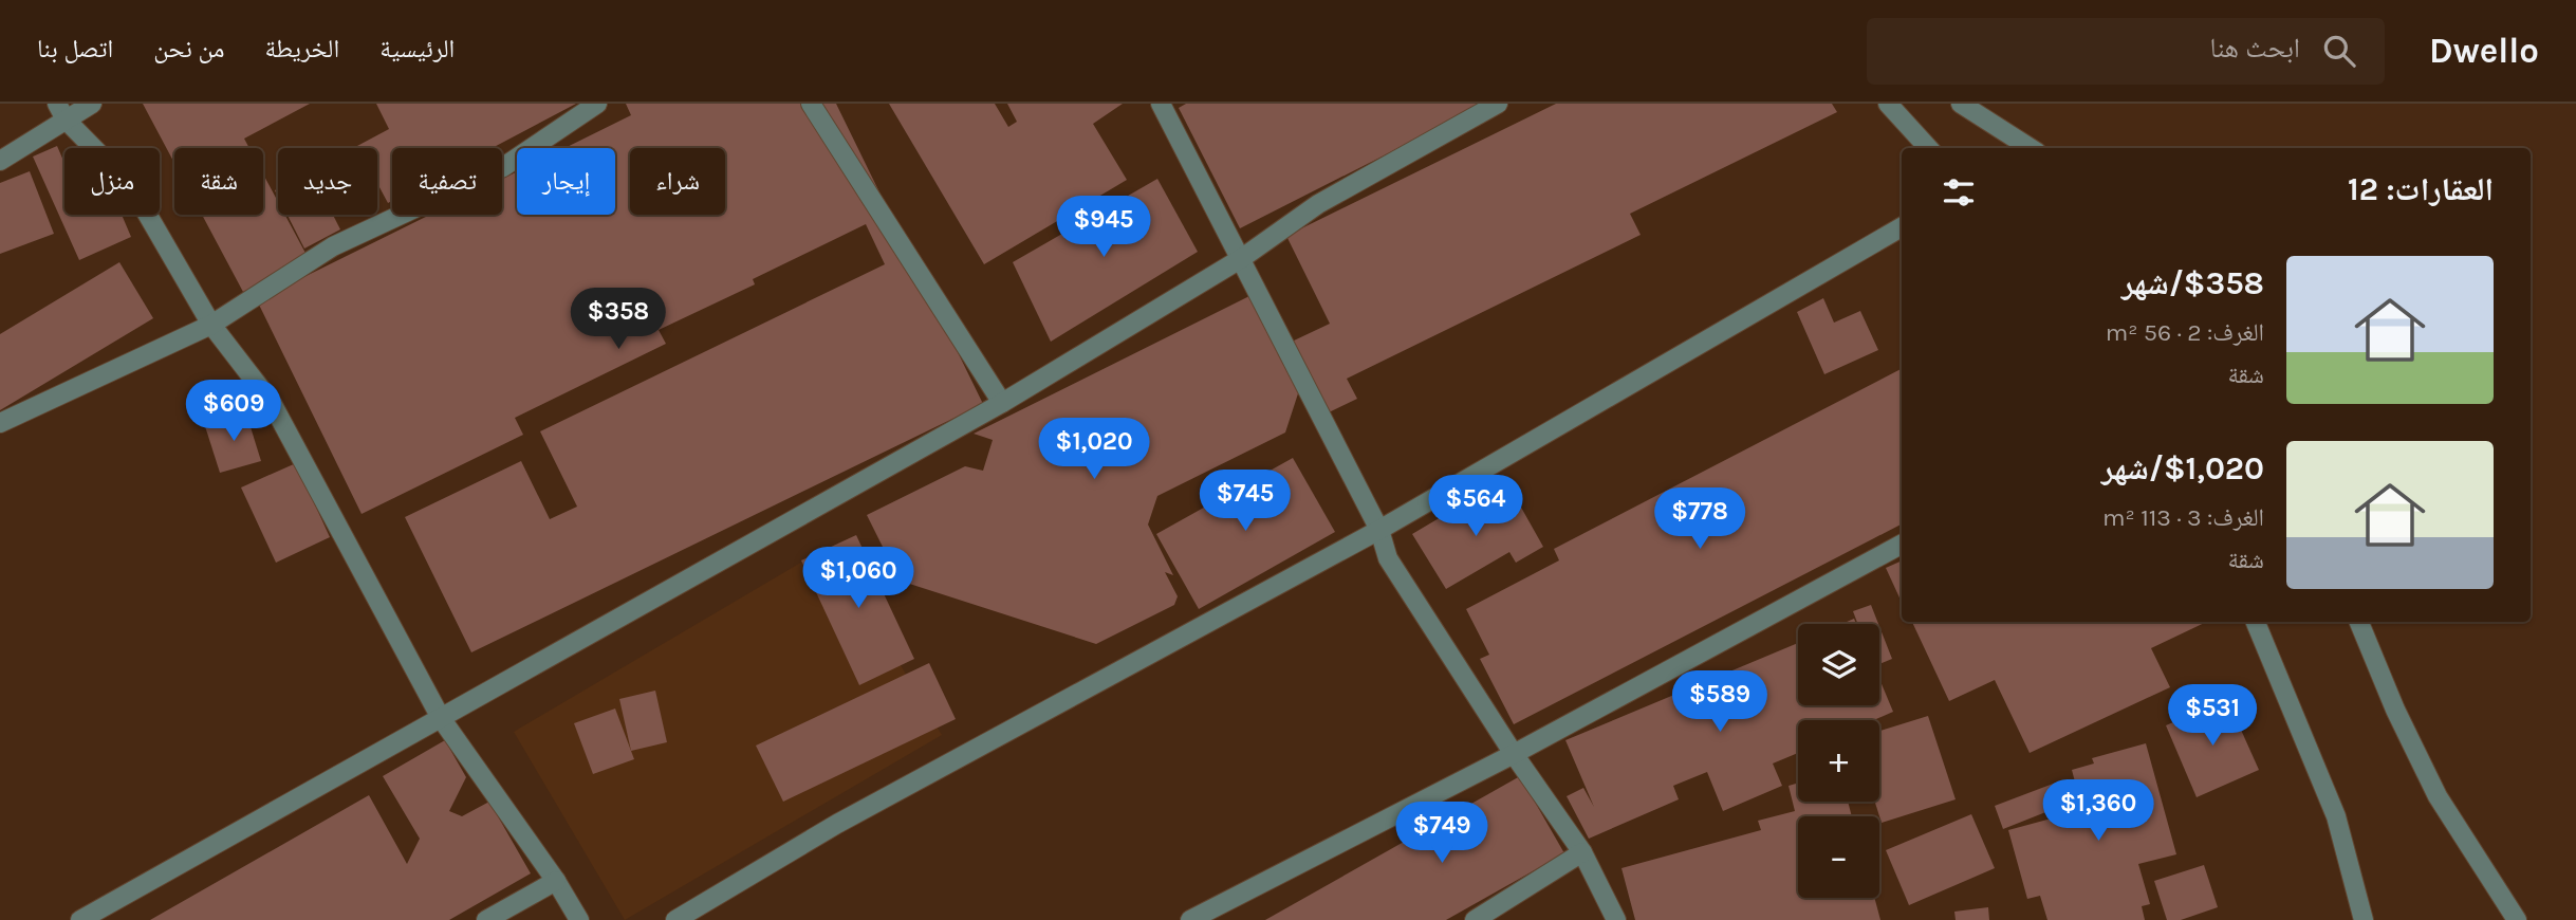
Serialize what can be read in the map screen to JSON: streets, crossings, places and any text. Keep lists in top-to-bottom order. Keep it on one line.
{"page":{"header":"Dwello","search":"ابحث هنا","nav":["الرئيسية","الخريطة","من نحن","اتصل بنا"],"chip":["شراء","إيجار","تصفية","جديد","شقة","منزل"],"heading":"العقارات: 12","price":["$945","$358","$609","$1,020","$745","$564","$778","$1,060","$589","$531","$1,360","$749"],"list":[{"name":"$358/شهر","note":"الغرف: 2 · 56 m² · شقة"},{"name":"$1,020/شهر","note":"الغرف: 3 · 113 m² · شقة"}],"map_buttons":["+","−"]}}
